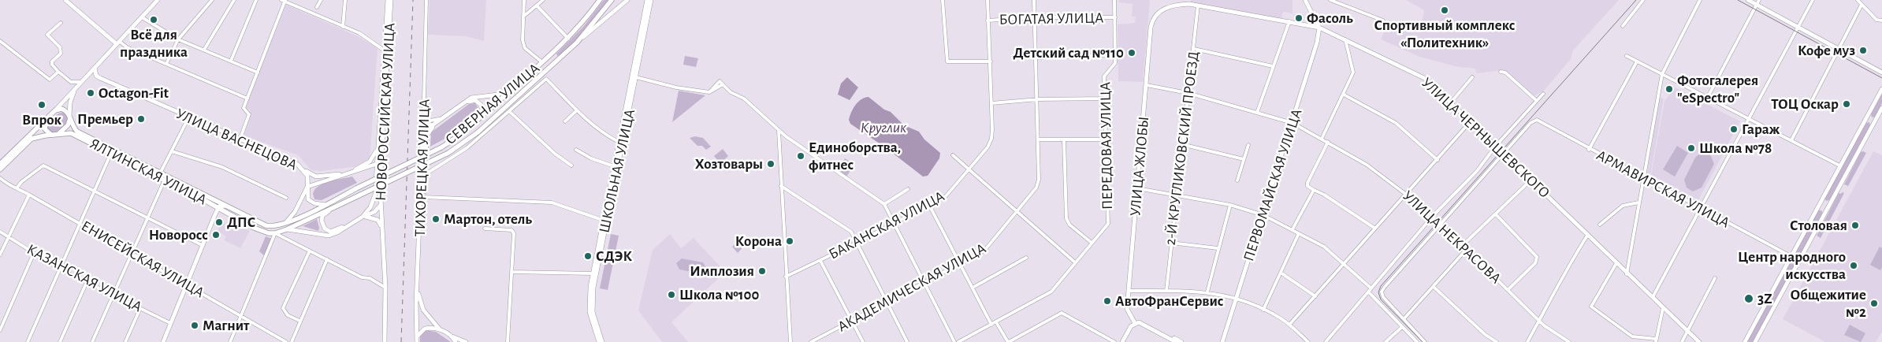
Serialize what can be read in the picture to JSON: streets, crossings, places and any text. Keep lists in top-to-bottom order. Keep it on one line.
{"streets":{"main road":["СЕВЕРНАЯ УЛИЦА","НОВОРОССИЙСКАЯ УЛИЦА","УЛИЦА ЧЕРНЫШЕВСКОГО","УЛИЦА ВАСНЕЦОВА","УЛИЦА ЖЛОБЫ","ТИХОРЕЦКАЯ УЛИЦА","ШКОЛЬНАЯ УЛИЦА","ЯЛТИНСКАЯ УЛИЦА","ПЕРВОМАЙСКАЯ УЛИЦА"],"street":["БОГАТАЯ УЛИЦА","ПЕРЕДОВАЯ УЛИЦА","2-Й КРУГЛИКОВСКИЙ ПРОЕЗД","АРМАВИРСКАЯ УЛИЦА","БАКАНСКАЯ УЛИЦА","УЛИЦА НЕКРАСОВА","ЕНИСЕЙСКАЯ УЛИЦА","КАЗАНСКАЯ УЛИЦА","АКАДЕМИЧЕСКАЯ УЛИЦА"]},"crossings":[["БОГАТАЯ УЛИЦА","ПЕРЕДОВАЯ УЛИЦА"],["БОГАТАЯ УЛИЦА","БАКАНСКАЯ УЛИЦА"],["БОГАТАЯ УЛИЦА","АКАДЕМИЧЕСКАЯ УЛИЦА"],["СЕВЕРНАЯ УЛИЦА","НОВОРОССИЙСКАЯ УЛИЦА"],["СЕВЕРНАЯ УЛИЦА","ЯЛТИНСКАЯ УЛИЦА"],["НОВОРОССИЙСКАЯ УЛИЦА","ЯЛТИНСКАЯ УЛИЦА"],["УЛИЦА ЧЕРНЫШЕВСКОГО","2-Й КРУГЛИКОВСКИЙ ПРОЕЗД"],["УЛИЦА ЧЕРНЫШЕВСКОГО","УЛИЦА ЖЛОБЫ"],["УЛИЦА ЧЕРНЫШЕВСКОГО","ПЕРВОМАЙСКАЯ УЛИЦА"],["УЛИЦА ЧЕРНЫШЕВСКОГО","АРМАВИРСКАЯ УЛИЦА"],["2-Й КРУГЛИКОВСКИЙ ПРОЕЗД","УЛИЦА НЕКРАСОВА"],["УЛИЦА ЖЛОБЫ","УЛИЦА НЕКРАСОВА"],["ПЕРВОМАЙСКАЯ УЛИЦА","УЛИЦА НЕКРАСОВА"]],"water":["Круглик"],"places":["Спортивный комплекс «Политехник»","Фасоль","Всё для праздника","Кофе муз","Детский сад №110","Фотогалерея \"eSpectro\"","Octagon-Fit","ТОЦ Оскар","Впрок","Премьер","Гараж","Школа №78","Единоборства, фитнес","Хозтовары","Мартон, отель","ДПС","Столовая","Новоросс","Корона","СДЭК","Центр народного искусства","Имплозия","Школа №100","3Z","АвтоФранСервис","Общежитие №2","Магнит"]}
